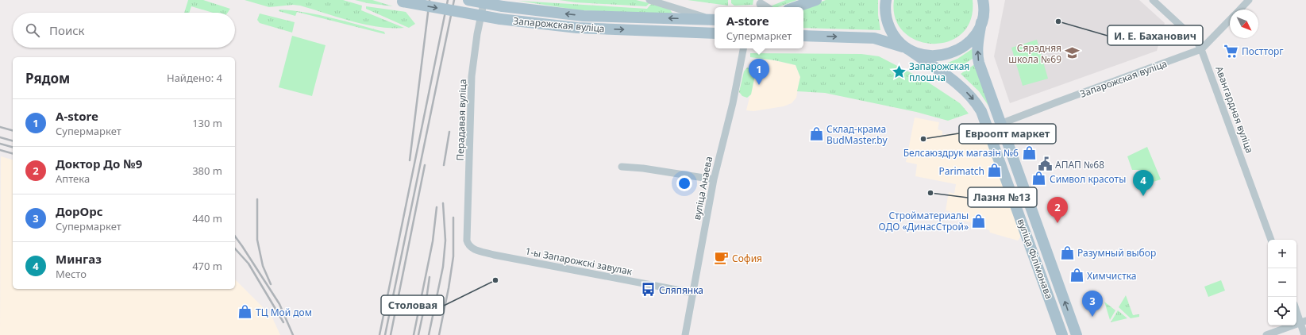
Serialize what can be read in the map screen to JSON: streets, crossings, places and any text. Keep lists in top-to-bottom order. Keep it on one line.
{"streets":{"main road":["Запарожская вуліца","вуліца Філімонава"],"street":["Авангардная вуліца","Перадавая вуліца","вуліца Анаева","1-ы Запарожскі завулак"]},"crossings":[["Запарожская вуліца","Авангардная вуліца"],["Запарожская вуліца","вуліца Філімонава"],["Перадавая вуліца","1-ы Запарожскі завулак"],["вуліца Анаева","1-ы Запарожскі завулак"]],"places":{"other":["И. Е. Баханович","Евроопт маркет","Лазня №13","Столовая"],"supermarket":["Постторг"],"school or university":["Сярэдняя школа №69"],"place":["Запарожская плошча"],"shop":["Склад-крама BudMaster.by","Белсаюздрук магазін №6","Parimatch","Символ красоты","Стройматериалы ОДО «ДинасСтрой»","Разумный выбор","Химчистка","ТЦ Мой дом"],"public building":["АПАП №68"],"cafe":["София"],"bus stop":["Сляпянка"]},"north":"bottom right","page":{"popup":["А-store","Супермаркет"],"search":"Поиск","heading":["Рядом","Найдено: 4"],"pins":["1","4","2","3"],"list":[{"mark":"1","name":"А-store","note":"Супермаркет","value":"130 m"},{"mark":"2","name":"Доктор До №9","note":"Аптека","value":"380 m"},{"mark":"3","name":"ДорОрс","note":"Супермаркет","value":"440 m"},{"mark":"4","name":"Мингаз","note":"Место","value":"470 m"}],"map_buttons":["+","−"]}}
